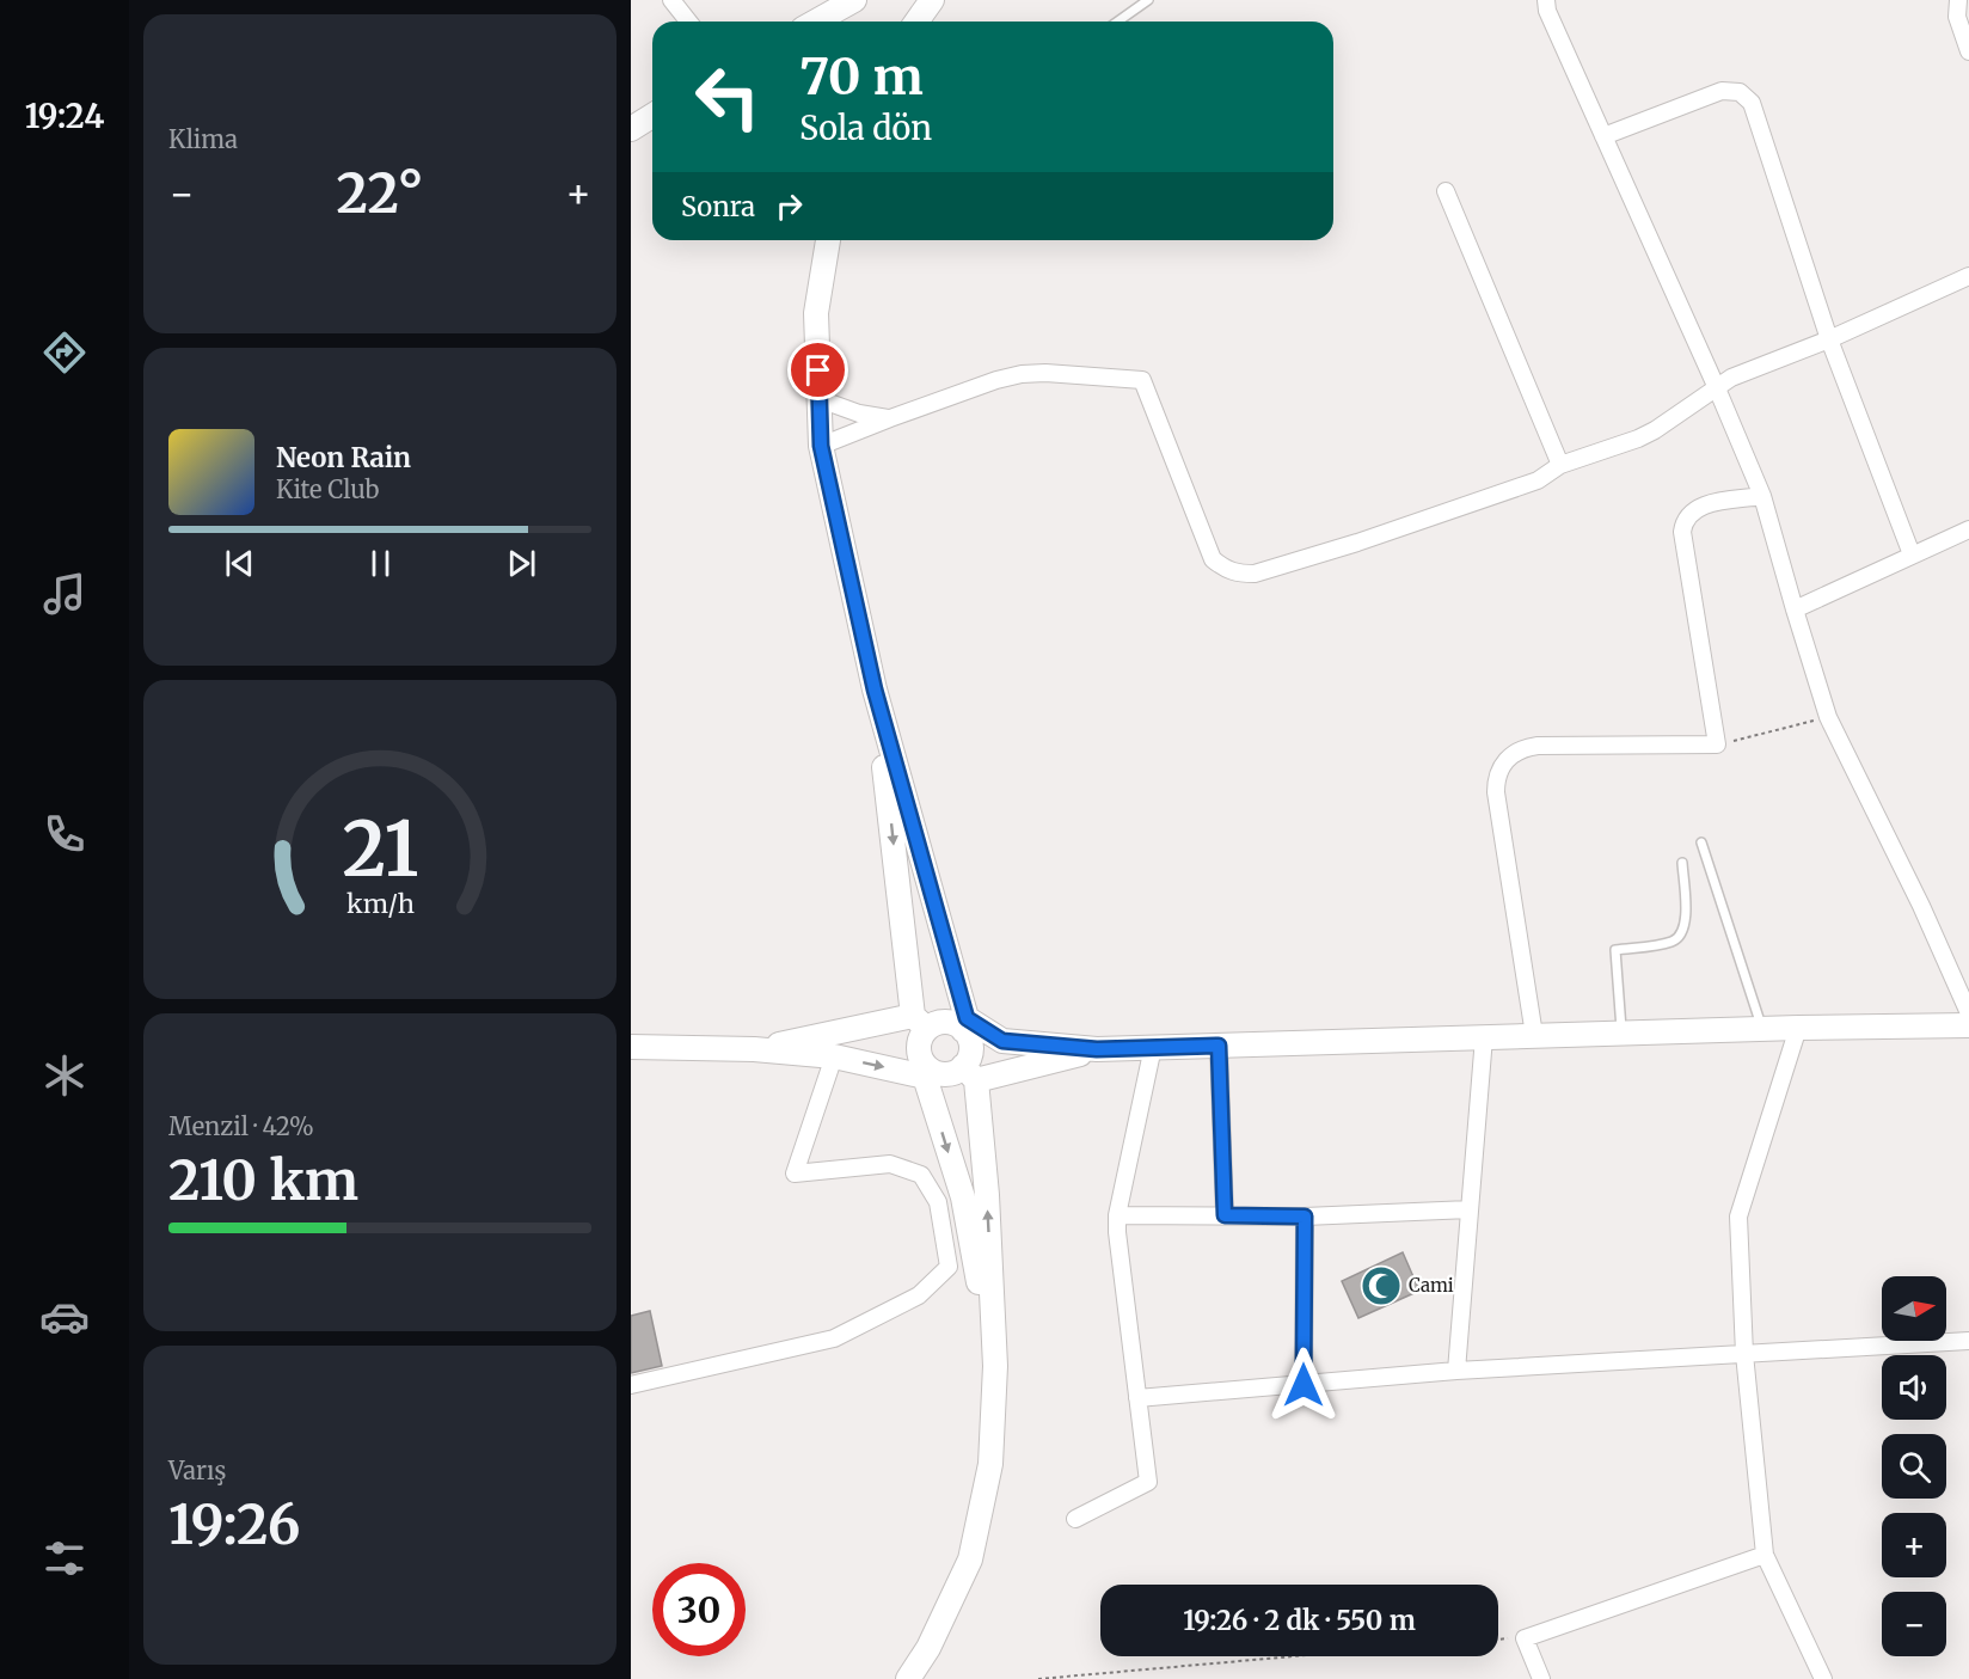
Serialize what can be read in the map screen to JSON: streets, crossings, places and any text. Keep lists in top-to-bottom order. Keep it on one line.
{"places":{"mosque":["Cami"]},"north":"right","page":{"tabs":"19:24","tile":["Klima",["Menzil · 42%","210 km"],["Varış","19:26"]],"turn":["70 m","Sola dön"],"heat":["−","22°","+"],"then":"Sonra","song":["Neon Rain","Kite Club"],"map_buttons":["+","−"],"limit":"30","trip":"19:26 · 2 dk · 550 m","gauge":["21","km/h"]}}
